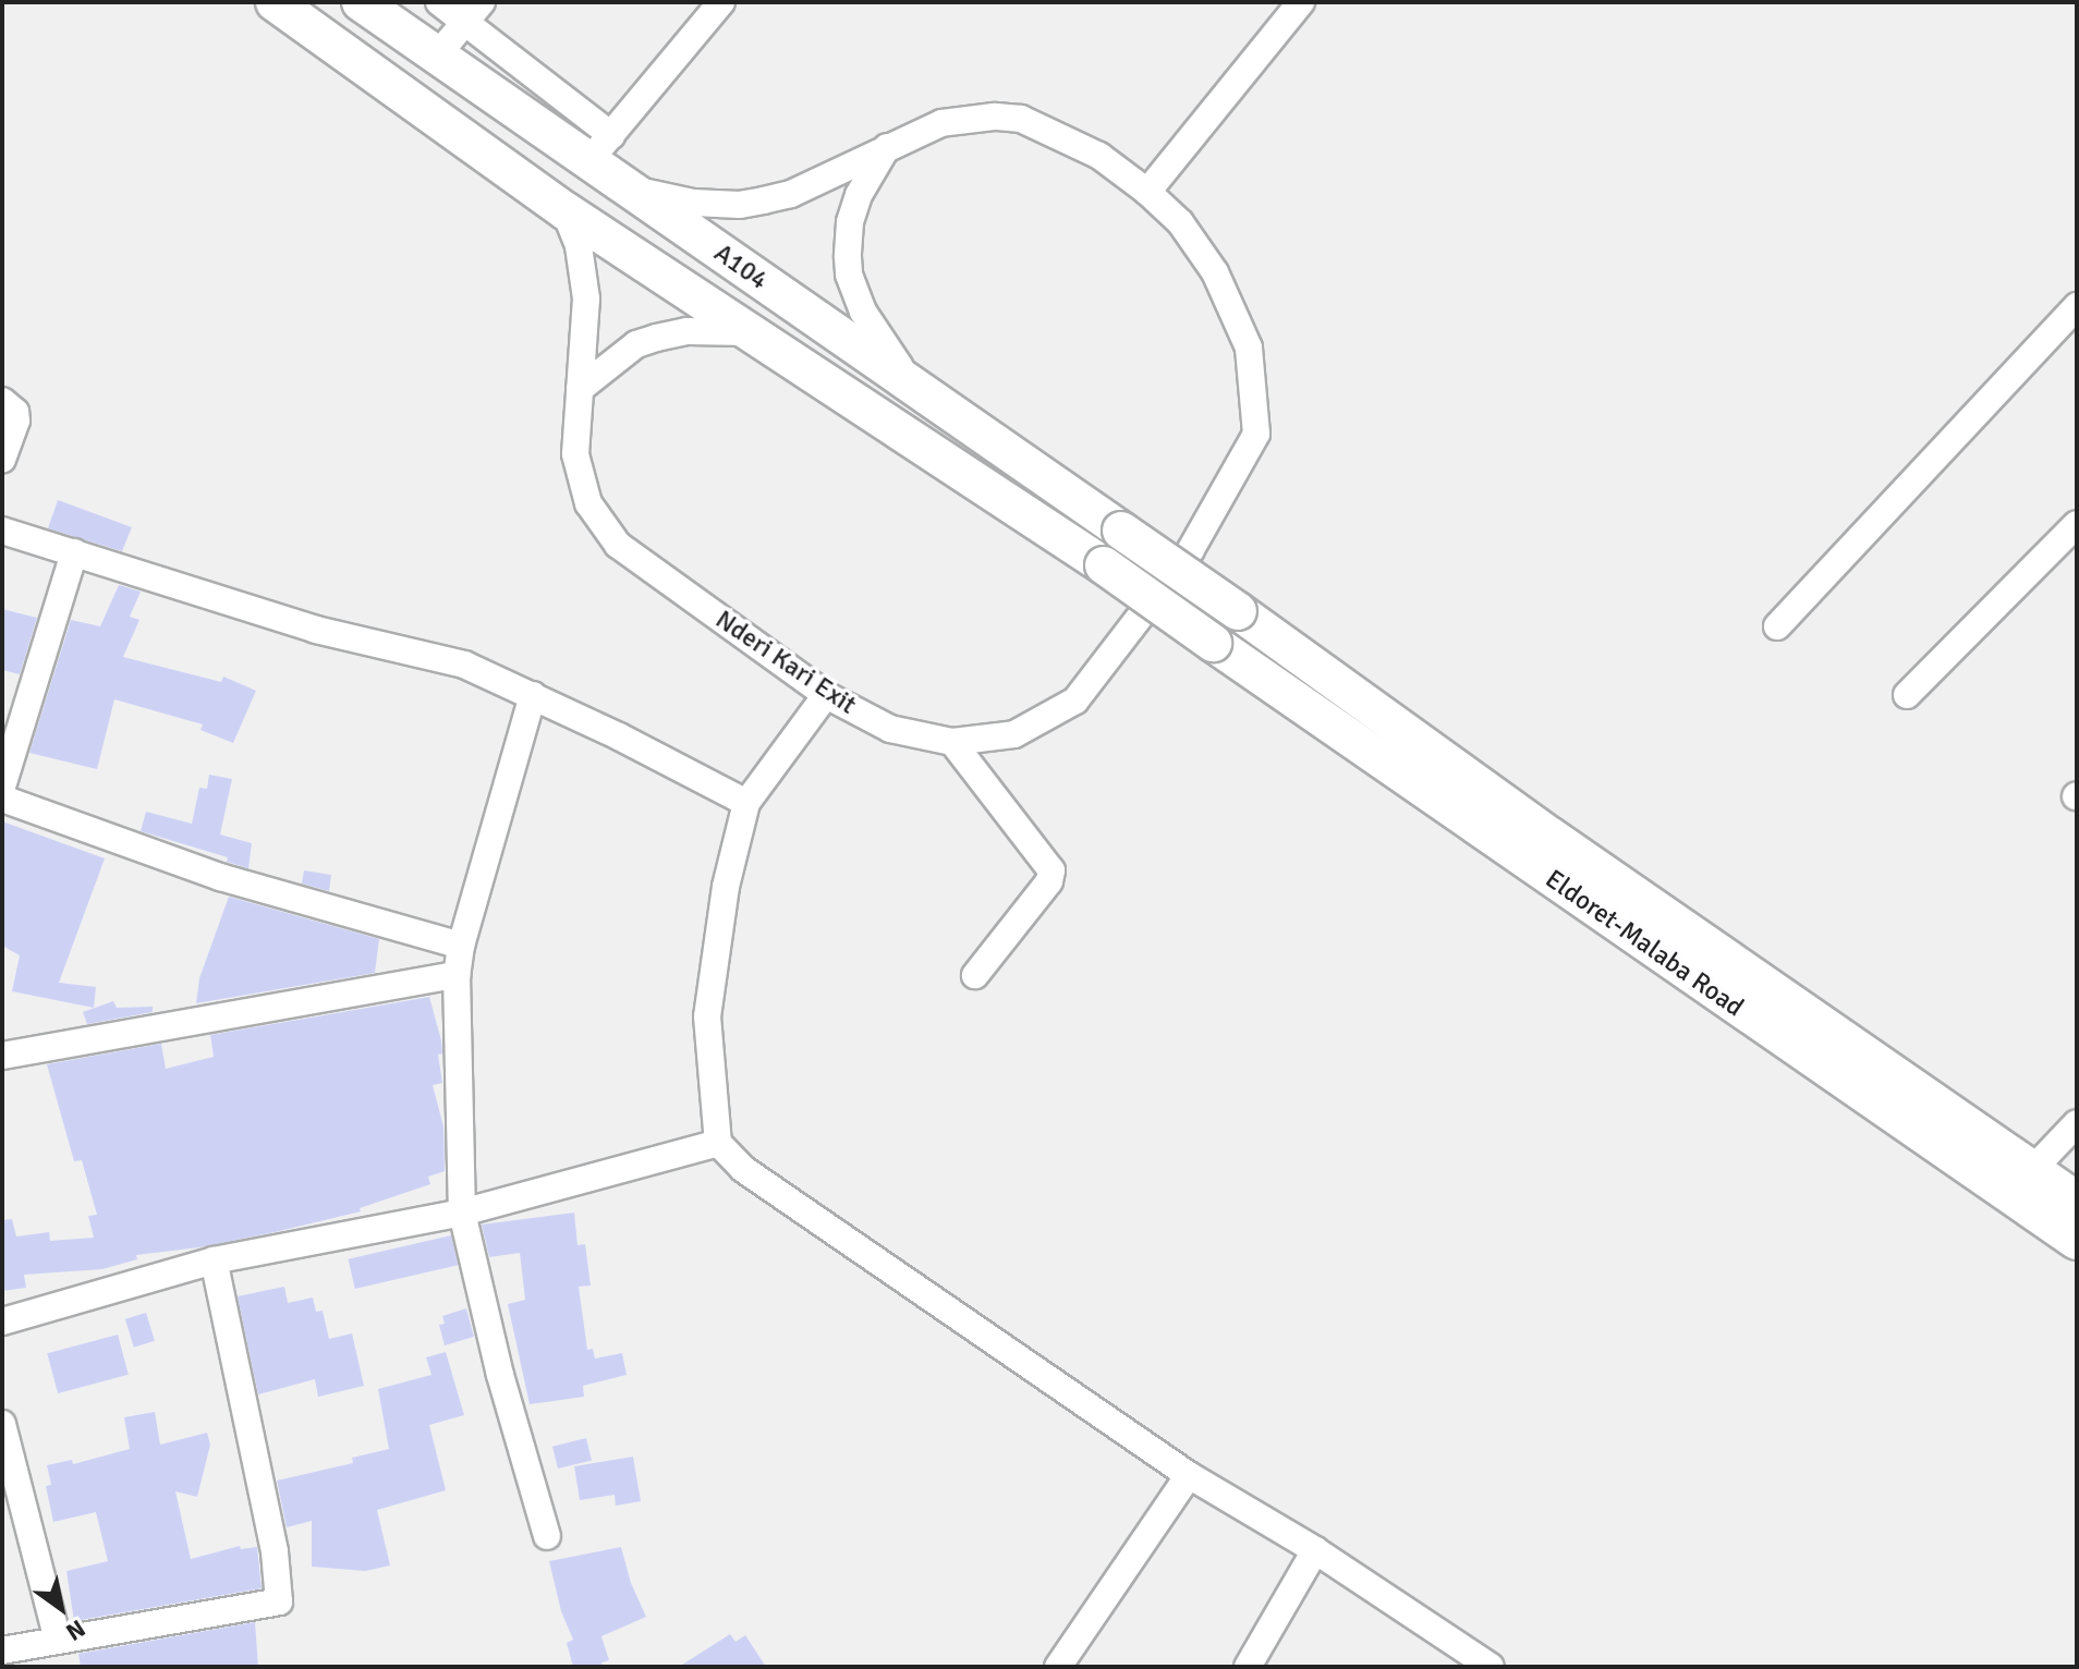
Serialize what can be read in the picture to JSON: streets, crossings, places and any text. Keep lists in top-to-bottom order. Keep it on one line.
{"streets":{"highway":["A104","Eldoret-Malaba Road"],"street":["Nderi Kari Exit"]},"crossings":[["A104","Eldoret-Malaba Road"],["Nderi Kari Exit","Eldoret-Malaba Road"]],"north":"bottom right"}
